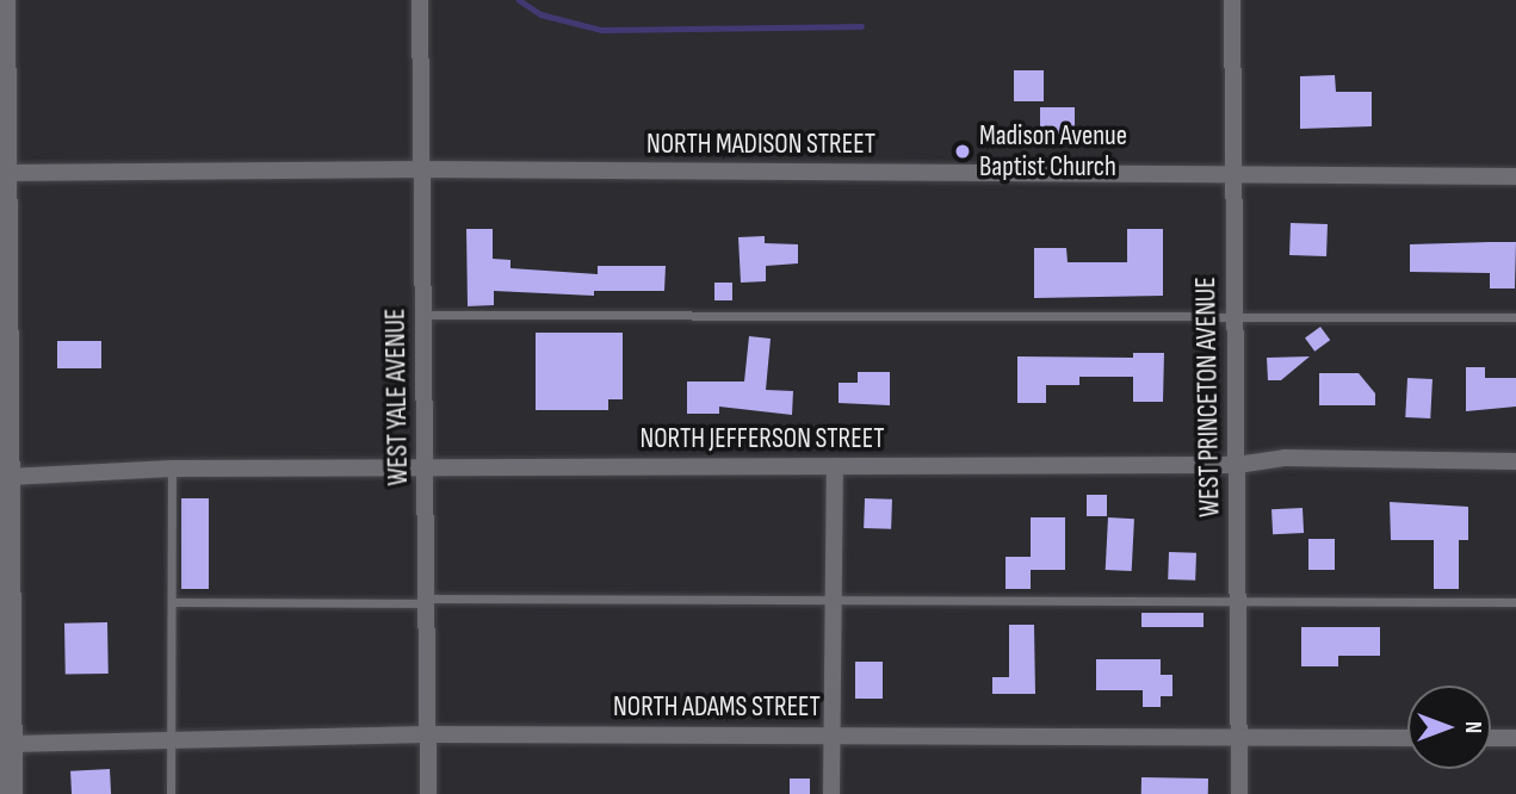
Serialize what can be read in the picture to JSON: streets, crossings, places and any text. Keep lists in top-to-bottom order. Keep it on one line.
{"streets":{"street":["NORTH MADISON STREET","WEST YALE AVENUE","WEST PRINCETON AVENUE","NORTH JEFFERSON STREET","NORTH ADAMS STREET"]},"crossings":[["NORTH MADISON STREET","WEST YALE AVENUE"],["NORTH MADISON STREET","WEST PRINCETON AVENUE"],["WEST YALE AVENUE","NORTH JEFFERSON STREET"],["WEST YALE AVENUE","NORTH ADAMS STREET"],["WEST PRINCETON AVENUE","NORTH JEFFERSON STREET"],["WEST PRINCETON AVENUE","NORTH ADAMS STREET"]],"places":["Madison Avenue Baptist Church"],"north":"right"}
